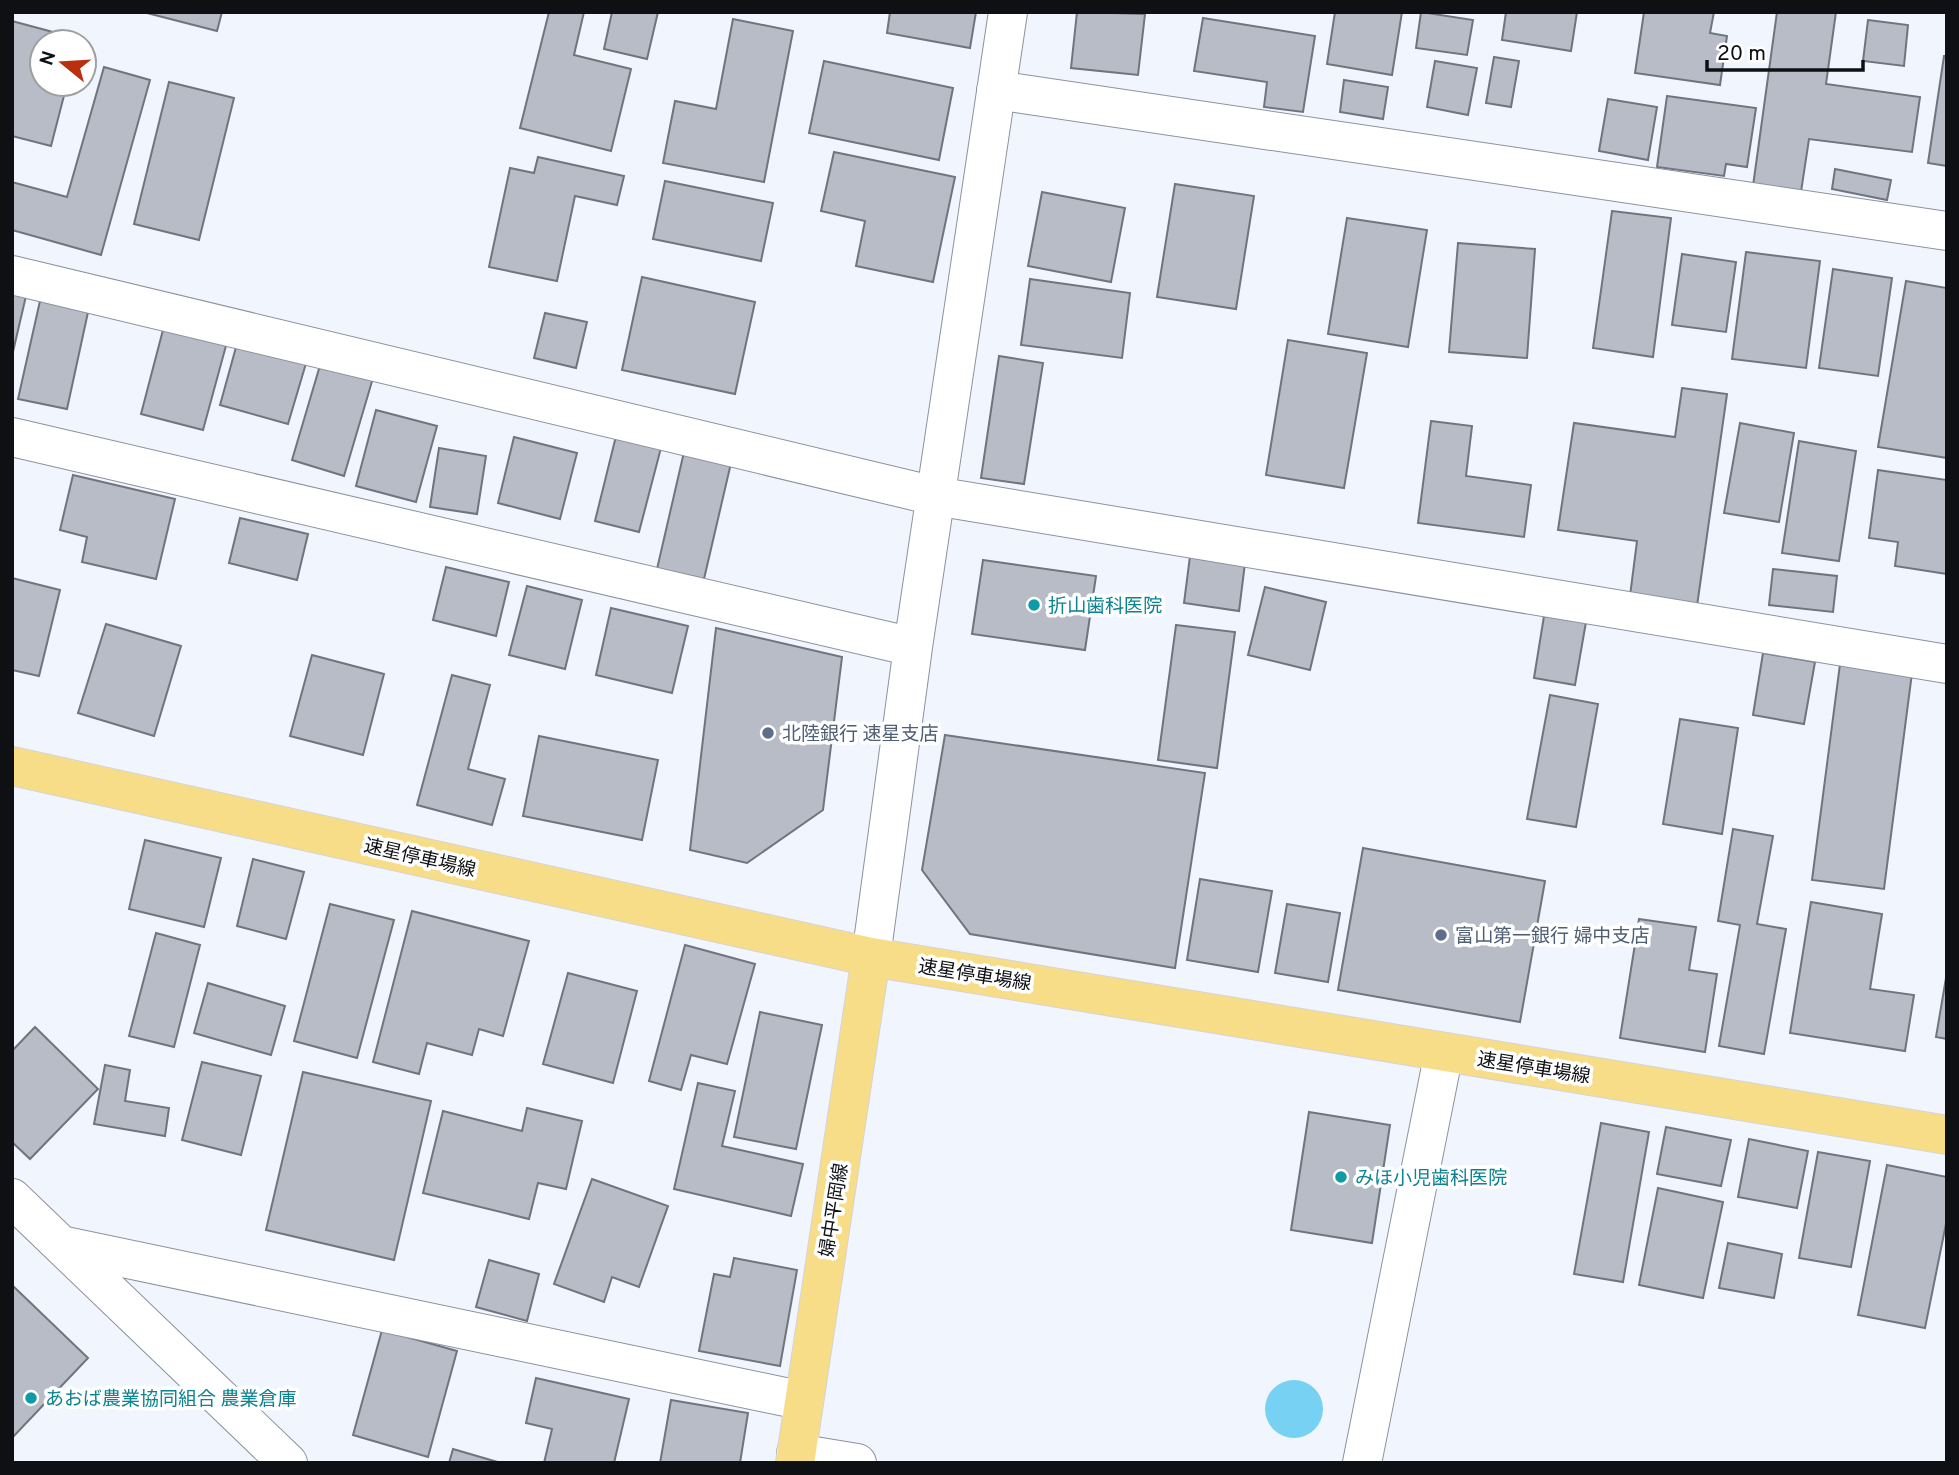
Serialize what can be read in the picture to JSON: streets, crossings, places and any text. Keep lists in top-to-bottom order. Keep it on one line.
{"streets":{"main road":["速星停車場線","婦中平岡線"]},"crossings":[["速星停車場線","婦中平岡線"]],"places":["折山歯科医院","北陸銀行 速星支店","富山第一銀行 婦中支店","みほ小児歯科医院","あおば農業協同組合 農業倉庫"],"scale_bar":"20 m","north":"left"}
